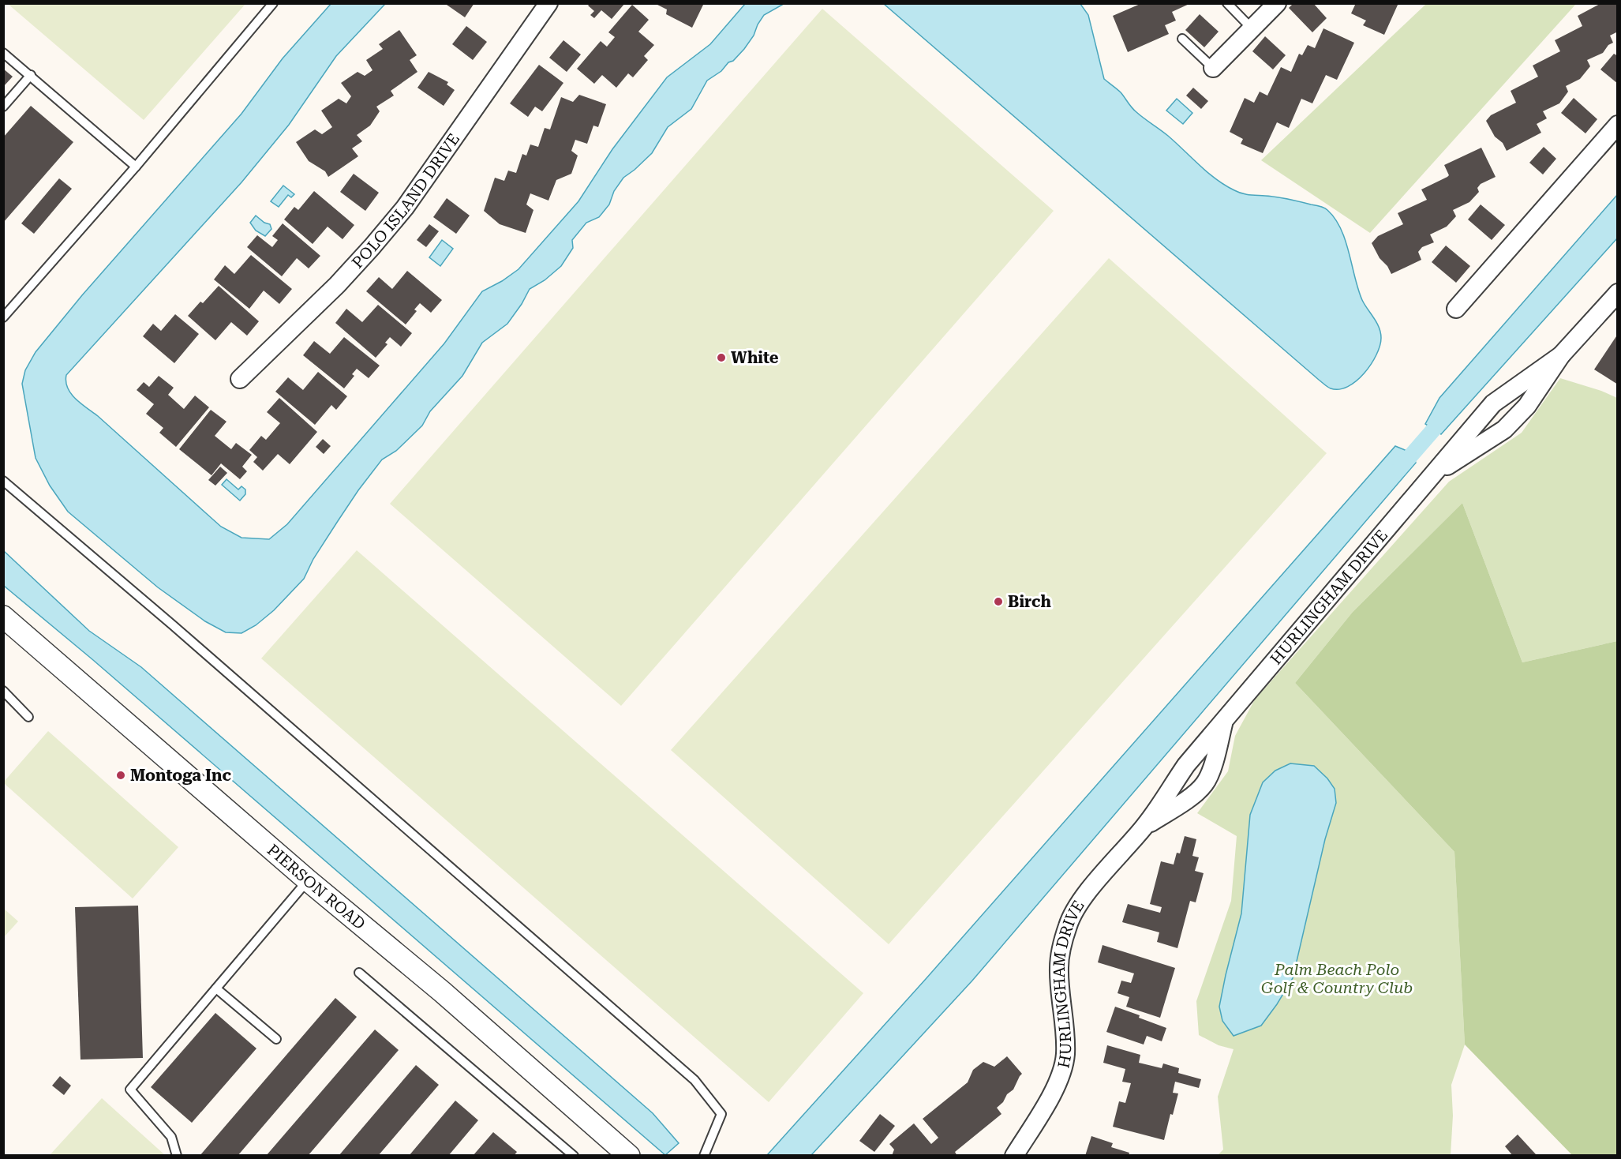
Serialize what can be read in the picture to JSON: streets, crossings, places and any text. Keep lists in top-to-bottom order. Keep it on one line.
{"streets":{"street":["POLO ISLAND DRIVE","HURLINGHAM DRIVE","PIERSON ROAD"]},"parks":["Palm Beach Polo Golf & Country Club"],"places":["White","Birch","Montoga Inc"]}
